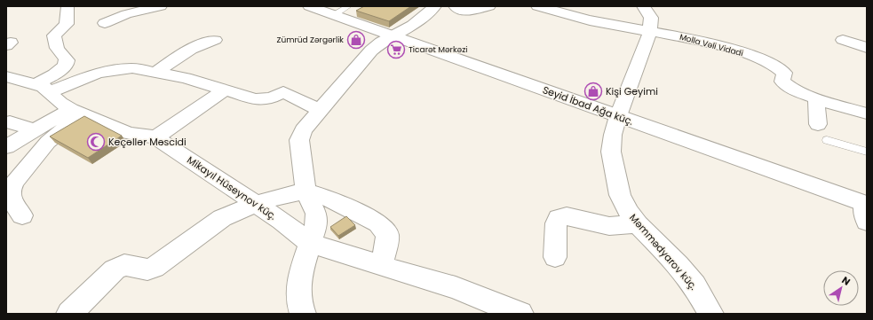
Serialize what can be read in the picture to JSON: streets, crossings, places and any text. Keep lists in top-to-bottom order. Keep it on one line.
{"streets":{"street":["Molla Vəli Vidadi","Seyid İbad Ağa küç.","Mikayıl Hüseynov küç.","Məmmədyarov küç."]},"crossings":[["Molla Vəli Vidadi","Məmmədyarov küç."],["Seyid İbad Ağa küç.","Məmmədyarov küç."]],"places":{"shop":["Zümrüd Zərgərlik","Kişi Geyimi"],"supermarket":["Ticarət Mərkəzi"],"mosque":["Keçəllər Məscidi"]},"north":"top right"}
